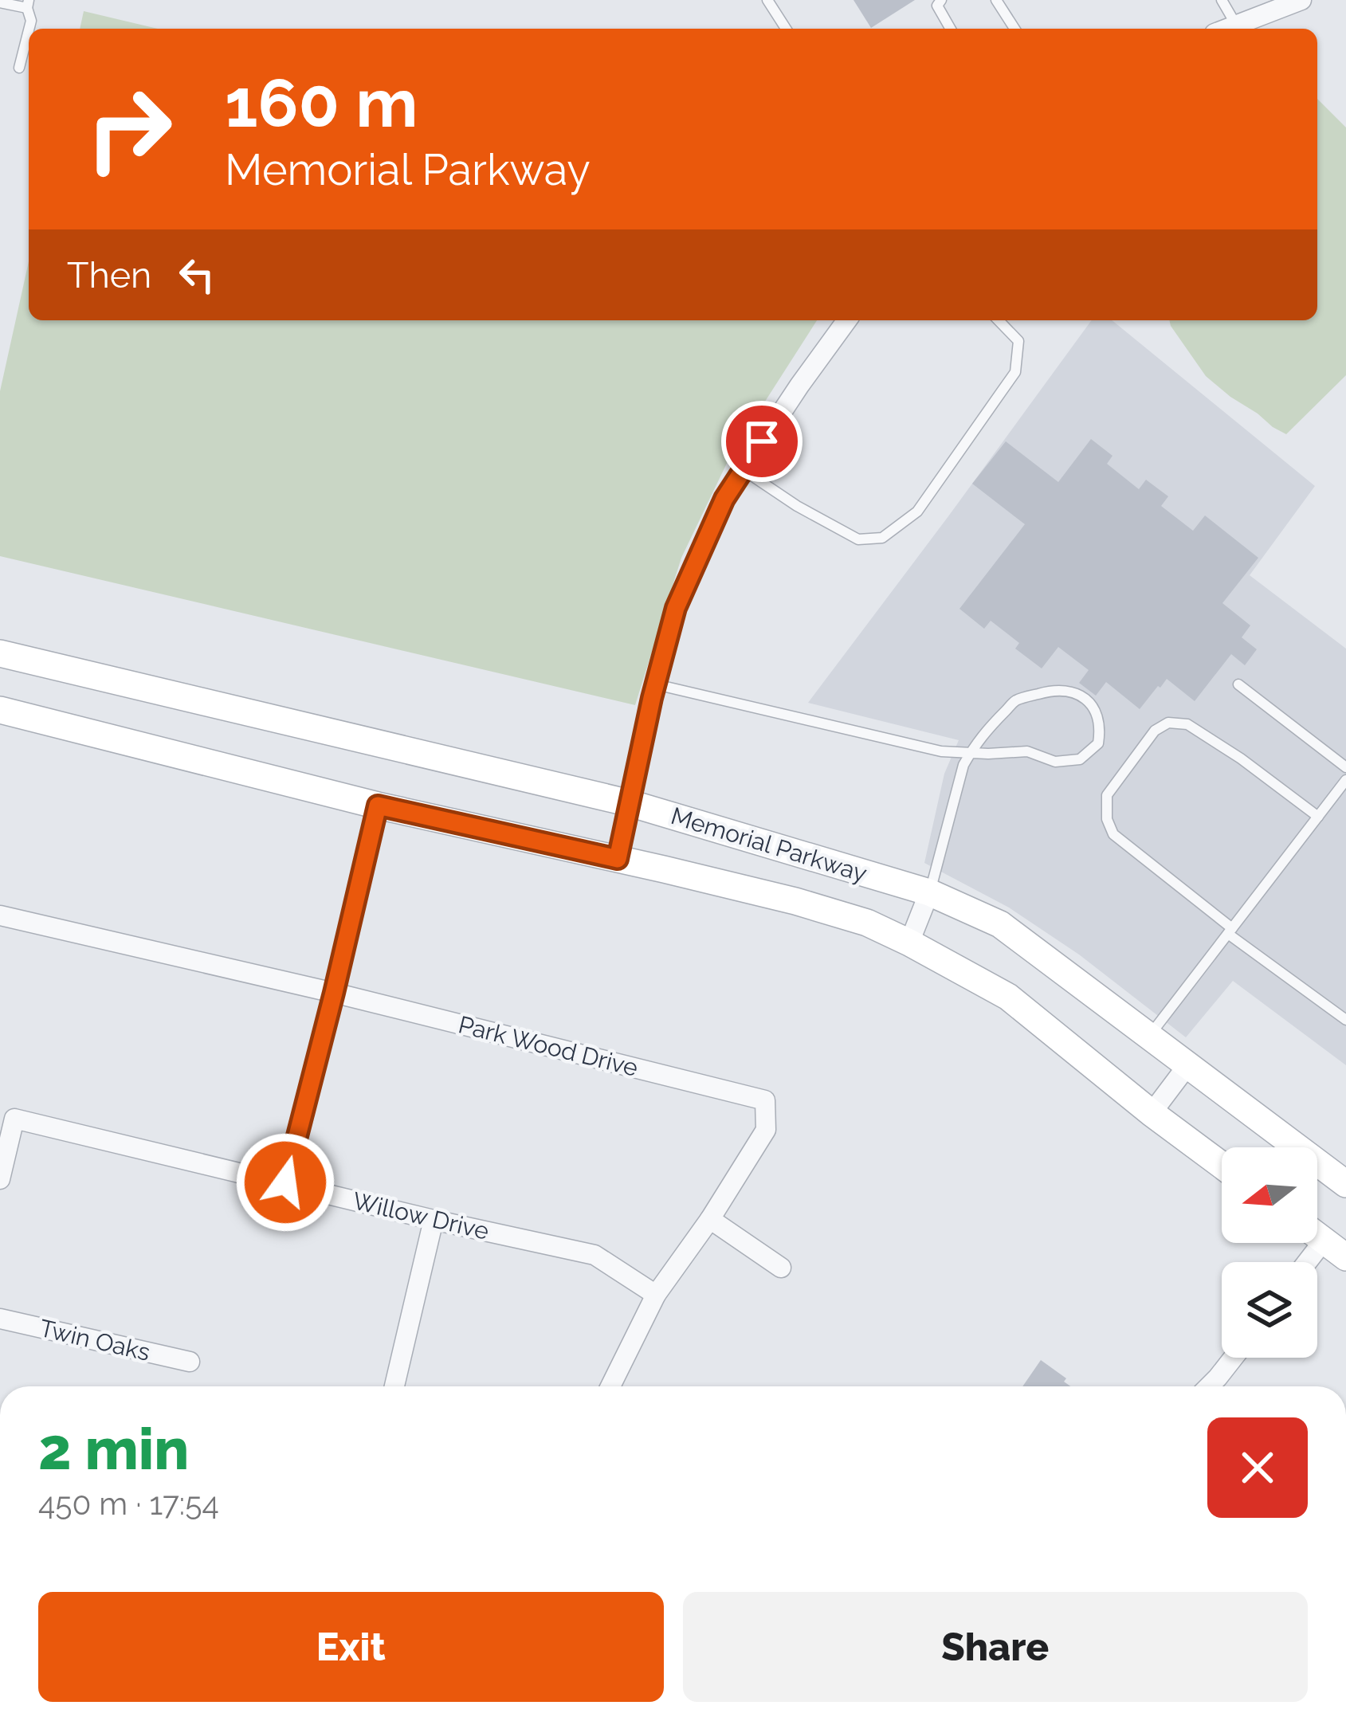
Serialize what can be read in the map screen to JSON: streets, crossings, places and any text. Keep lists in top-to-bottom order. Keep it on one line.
{"streets":{"street":["Memorial Parkway","Park Wood Drive","Willow Drive","Twin Oaks"]},"crossings":[["Park Wood Drive","Willow Drive"]],"north":"left","page":{"turn":["160 m","Memorial Parkway"],"then":"Then","heading":["2 min","450 m · 17:54"],"buttons":["Exit","Share"]}}
